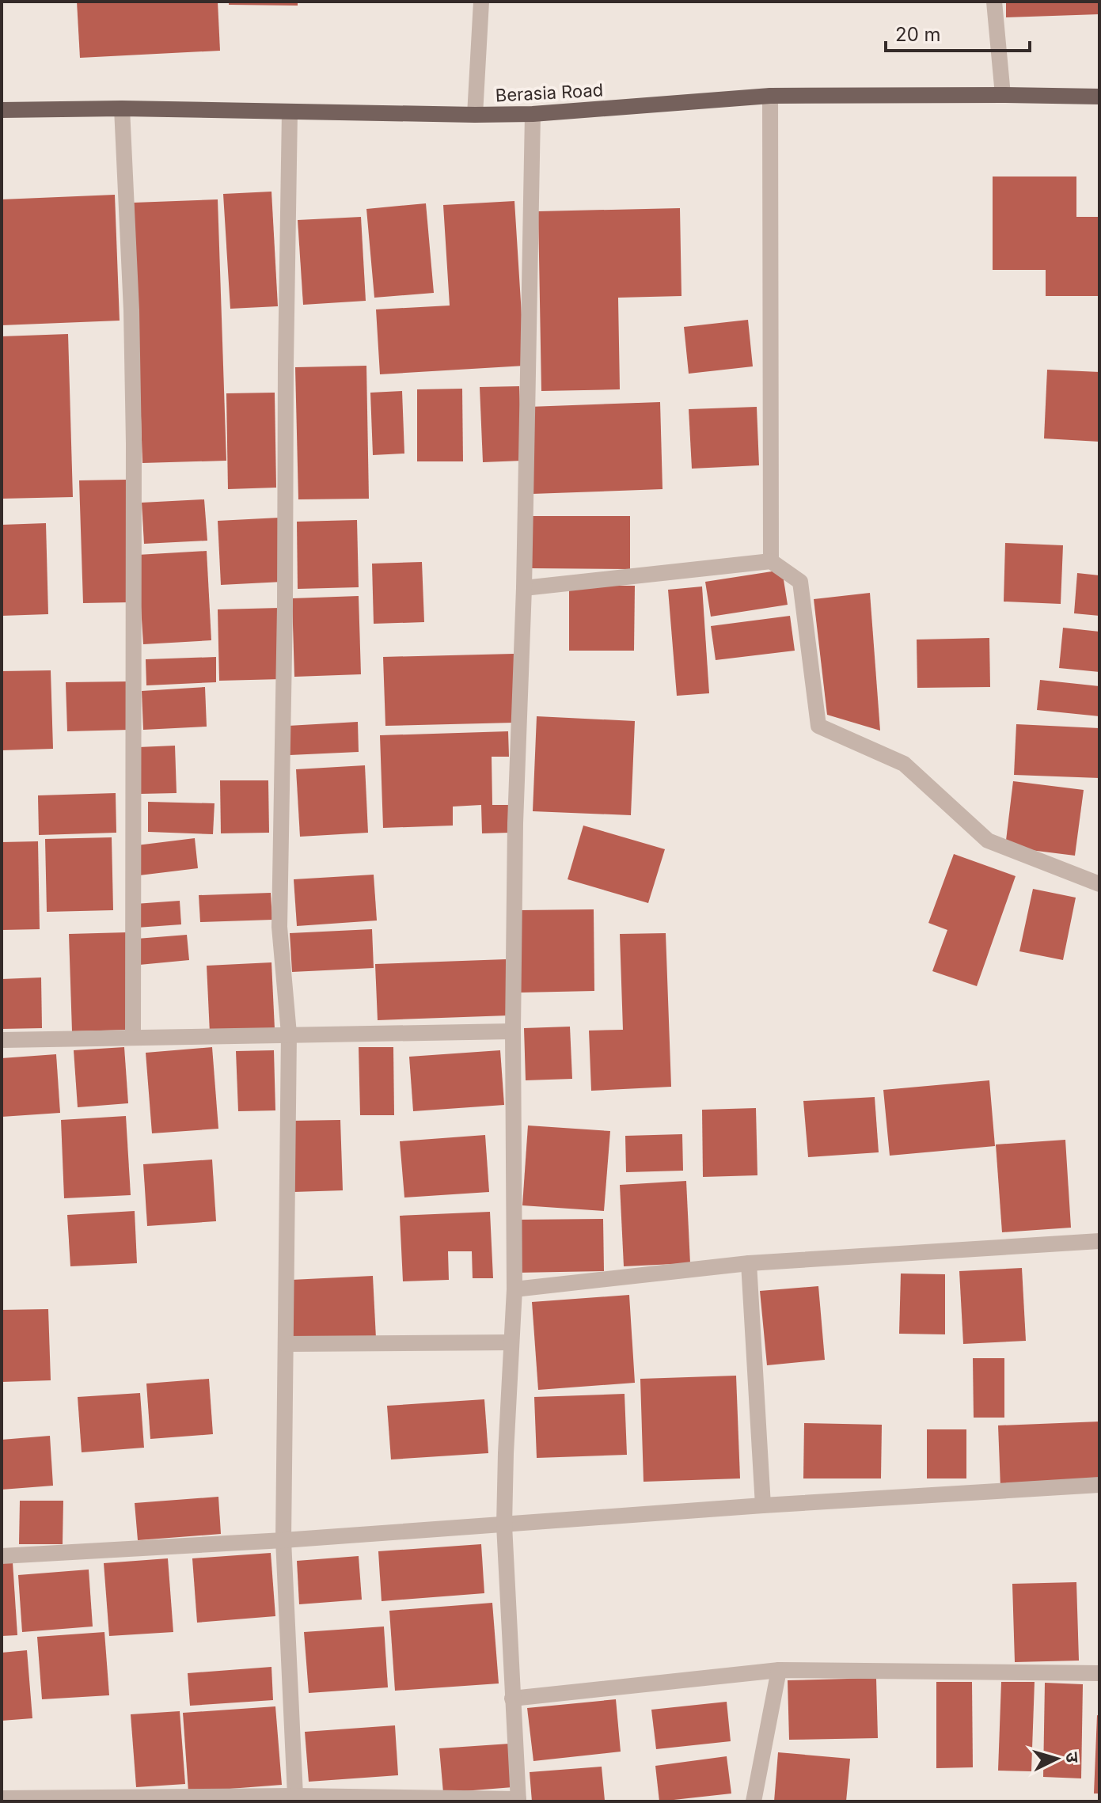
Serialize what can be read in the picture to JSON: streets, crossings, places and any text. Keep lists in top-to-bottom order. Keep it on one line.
{"streets":{"main road":["Berasia Road"]},"scale_bar":"20 m","north":"right"}
